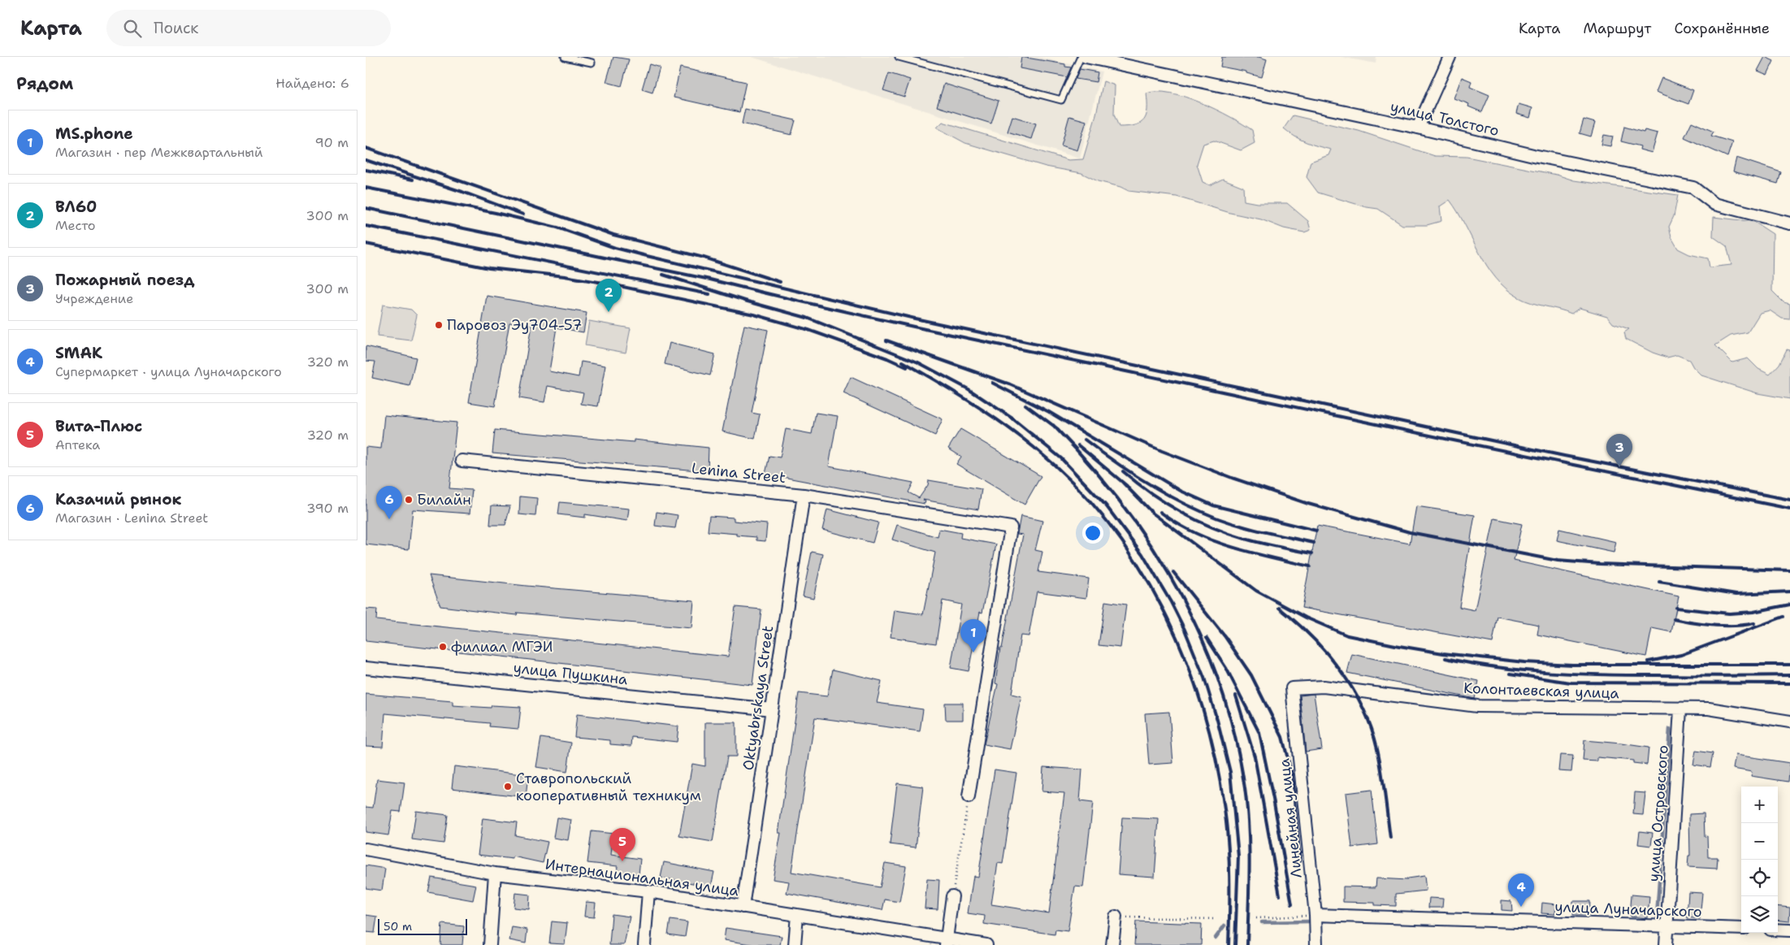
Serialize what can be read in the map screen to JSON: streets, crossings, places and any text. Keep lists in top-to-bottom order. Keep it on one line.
{"streets":{"street":["улица Толстого","Lenina Street","улица Пушкина","Колонтаевская улица","Oktyabrskaya Street","улица Островского","Линейная улица","Интернациональная улица","улица Луначарского"]},"crossings":[["Lenina Street","Oktyabrskaya Street"],["улица Пушкина","Oktyabrskaya Street"],["Колонтаевская улица","улица Островского"],["Колонтаевская улица","Линейная улица"],["Oktyabrskaya Street","Интернациональная улица"],["улица Островского","улица Луначарского"],["Линейная улица","улица Луначарского"]],"places":["Паровоз Эу704-57","Билайн","филиал МГЭИ","Ставропольский кооперативный техникум"],"scale_bar":"50 m","page":{"header":"Карта","search":"Поиск","nav":["Карта","Маршрут","Сохранённые"],"heading":["Рядом","Найдено: 6"],"list":[{"mark":"1","name":"MS.phone","note":"Магазин · пер Межквартальный","value":"90 m"},{"mark":"2","name":"ВЛ60","note":"Место","value":"300 m"},{"mark":"3","name":"Пожарный поезд","note":"Учреждение","value":"300 m"},{"mark":"4","name":"SMAK","note":"Супермаркет · улица Луначарского","value":"320 m"},{"mark":"5","name":"Вита-Плюс","note":"Аптека","value":"320 m"},{"mark":"6","name":"Казачий рынок","note":"Магазин · Lenina Street","value":"390 m"}],"pins":["2","3","6","1","5","4"],"map_buttons":["+","−"],"scale":"50 m"}}
